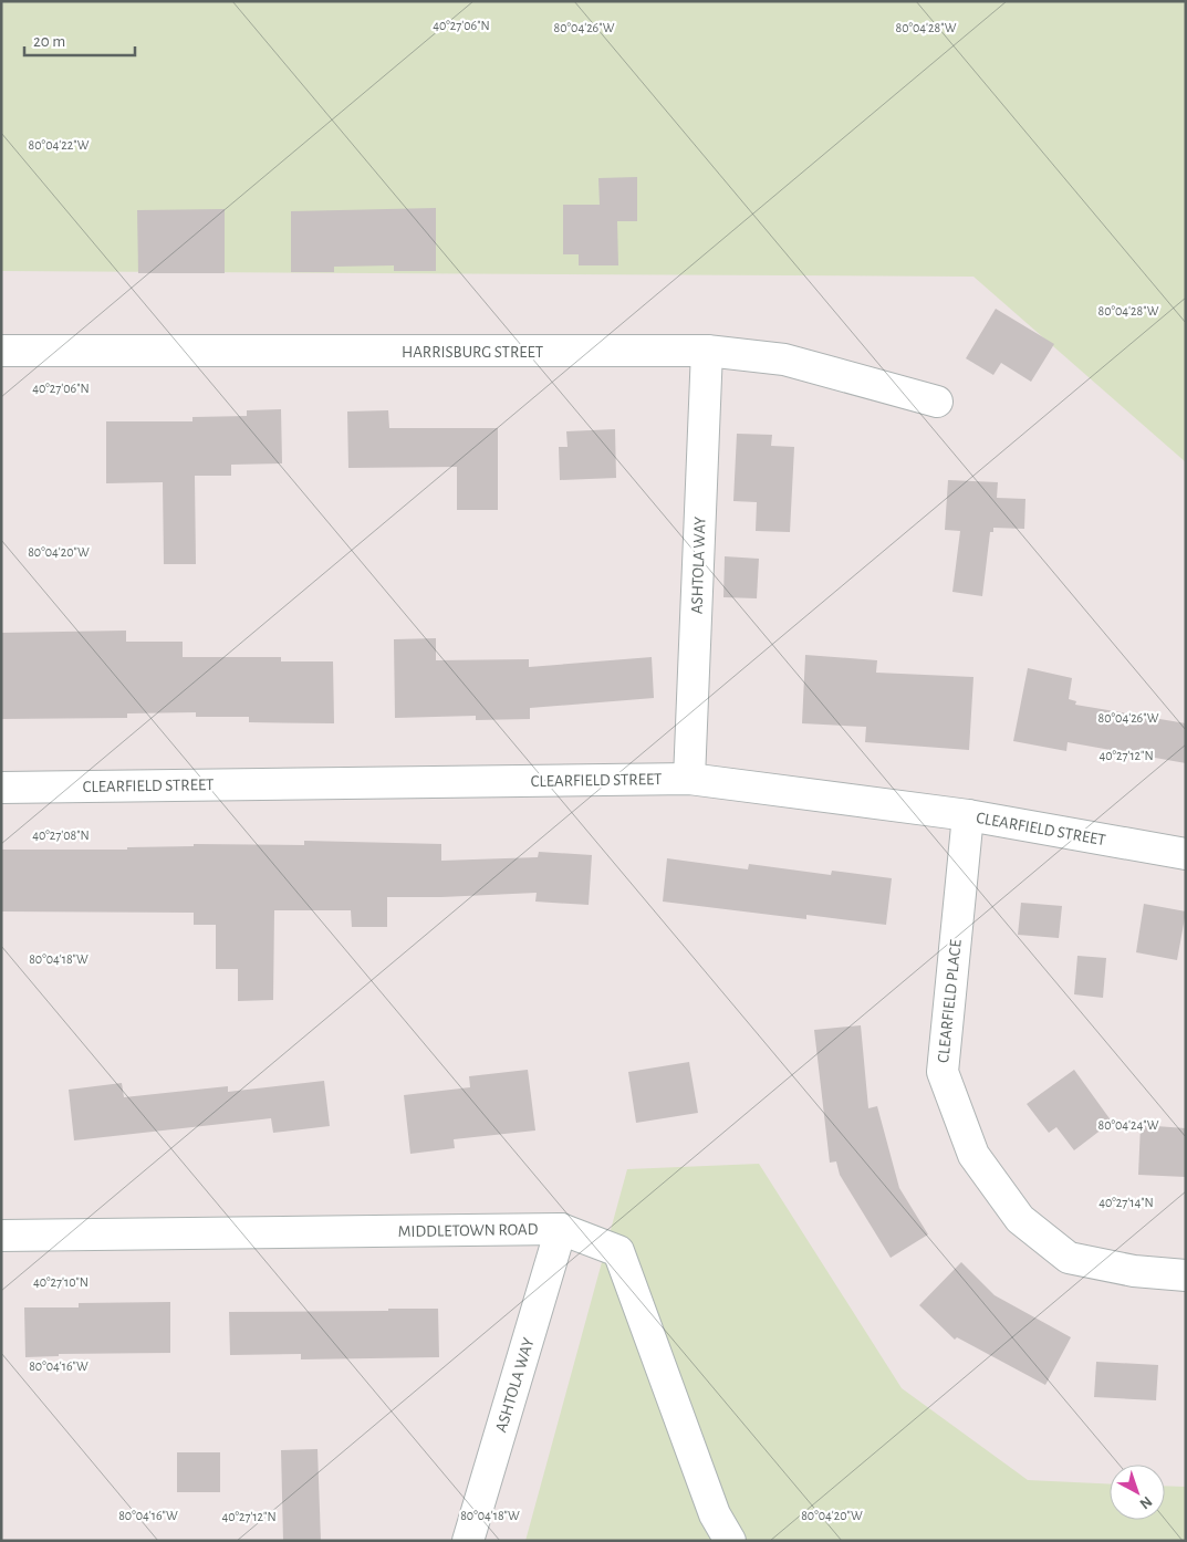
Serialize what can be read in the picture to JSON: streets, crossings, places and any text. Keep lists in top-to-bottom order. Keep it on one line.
{"streets":{"street":["HARRISBURG STREET","ASHTOLA WAY","CLEARFIELD STREET","CLEARFIELD PLACE","MIDDLETOWN ROAD"]},"crossings":[["HARRISBURG STREET","ASHTOLA WAY"],["ASHTOLA WAY","CLEARFIELD STREET"],["ASHTOLA WAY","MIDDLETOWN ROAD"],["CLEARFIELD STREET","CLEARFIELD PLACE"]],"scale_bar":"20 m","north":"bottom right","coordinates":["40°27'06\"N","80°04'26\"W","80°04'28\"W","80°04'22\"W","80°04'20\"W","40°27'12\"N","40°27'08\"N","80°04'18\"W","80°04'24\"W","40°27'14\"N","40°27'10\"N","80°04'16\"W"]}
